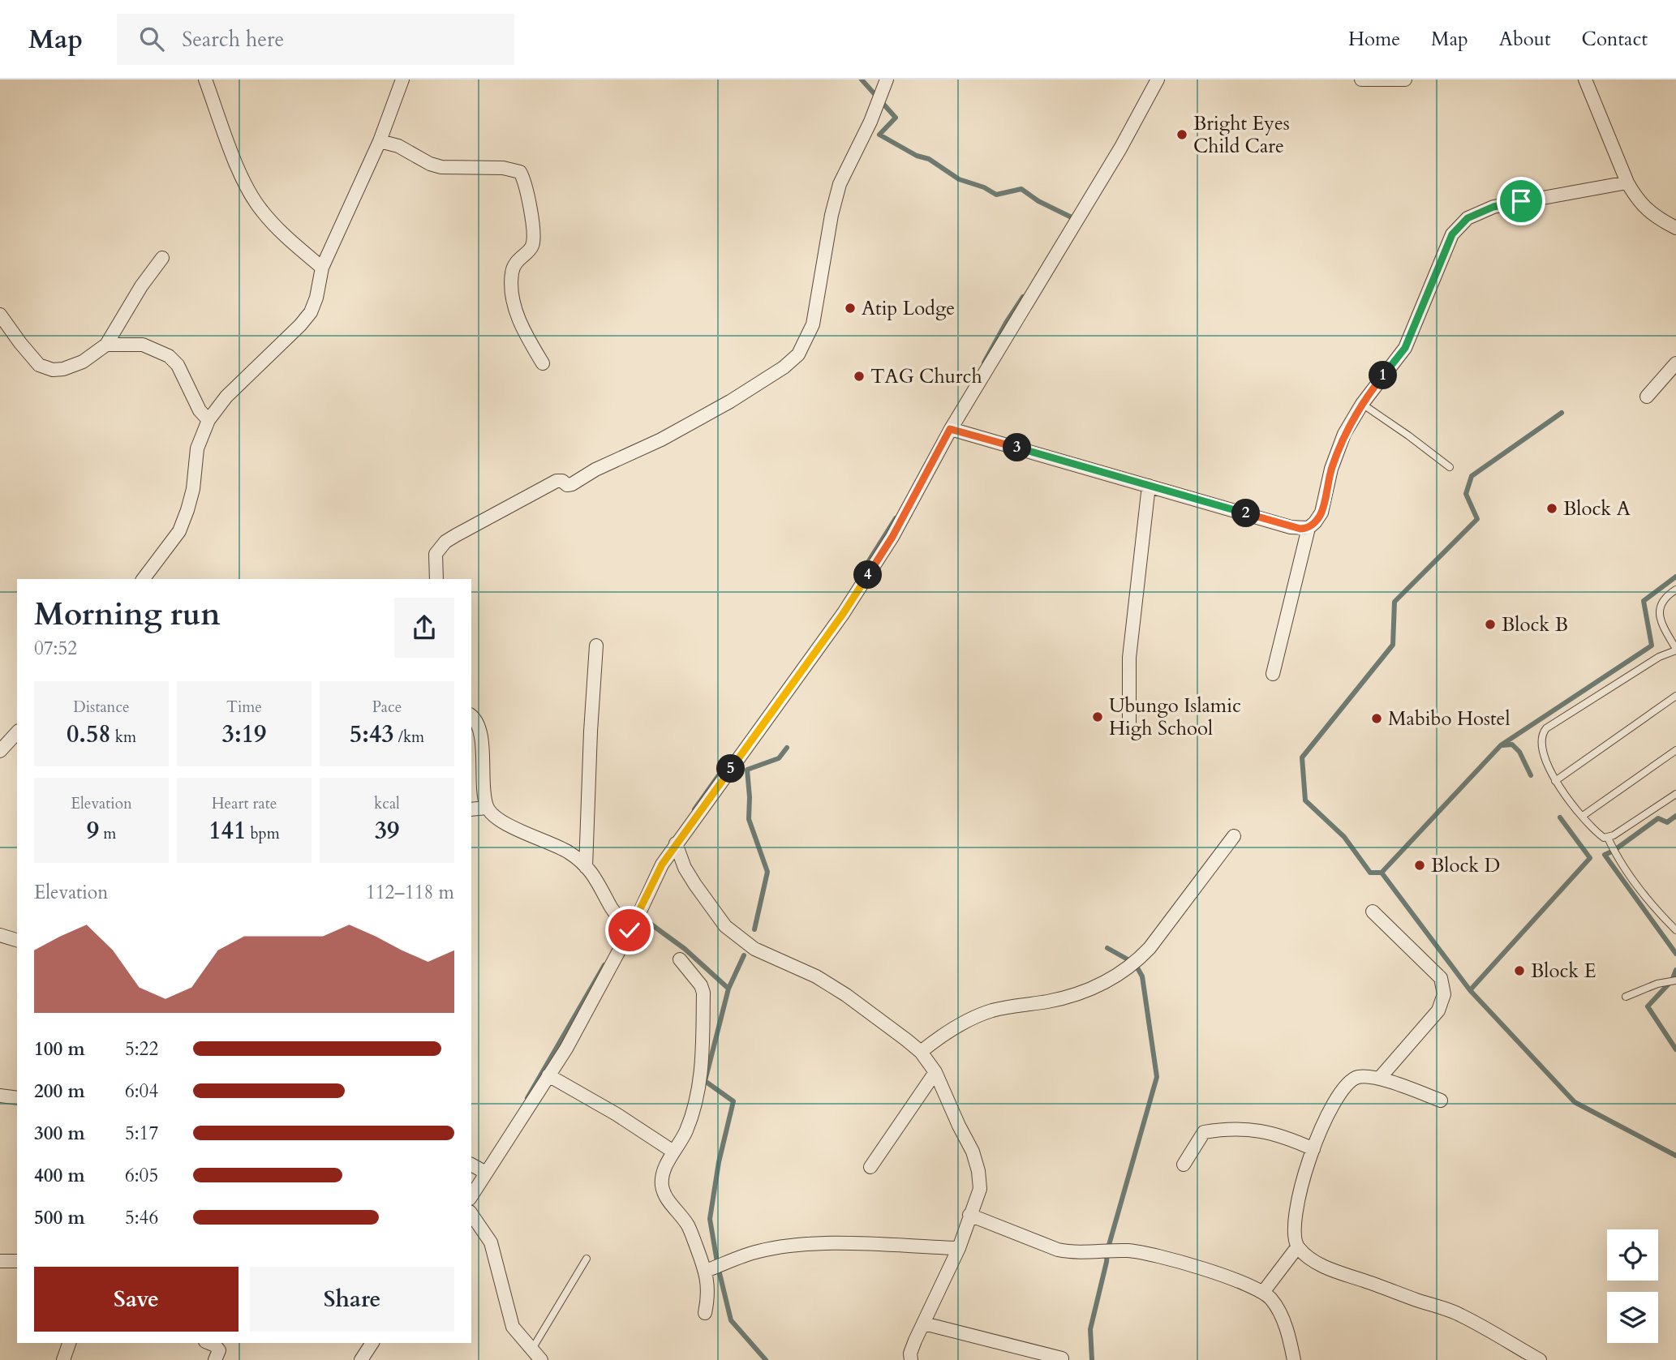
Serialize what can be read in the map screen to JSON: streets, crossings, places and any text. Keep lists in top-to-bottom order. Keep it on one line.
{"places":["Bright Eyes Child Care","Atip Lodge","TAG Church","Block A","Block B","Ubungo Islamic High School","Mabibo Hostel","Block D","Block E"],"page":{"header":"Map","search":"Search here","nav":["Home","Map","About","Contact"],"pins":["1","3","2","4","5"],"heading":["Morning run","07:52"],"stats":[["Distance","0.58 km"],["Time","3:19"],["Pace","5:43 /km"],["Elevation","9 m"],["Heart rate","141 bpm"],["kcal","39"]],"chart":["Elevation","112–118 m"],"list":[{"name":"100 m","note":"5:22"},{"name":"200 m","note":"6:04"},{"name":"300 m","note":"5:17"},{"name":"400 m","note":"6:05"},{"name":"500 m","note":"5:46"}],"buttons":["Save","Share"]}}
